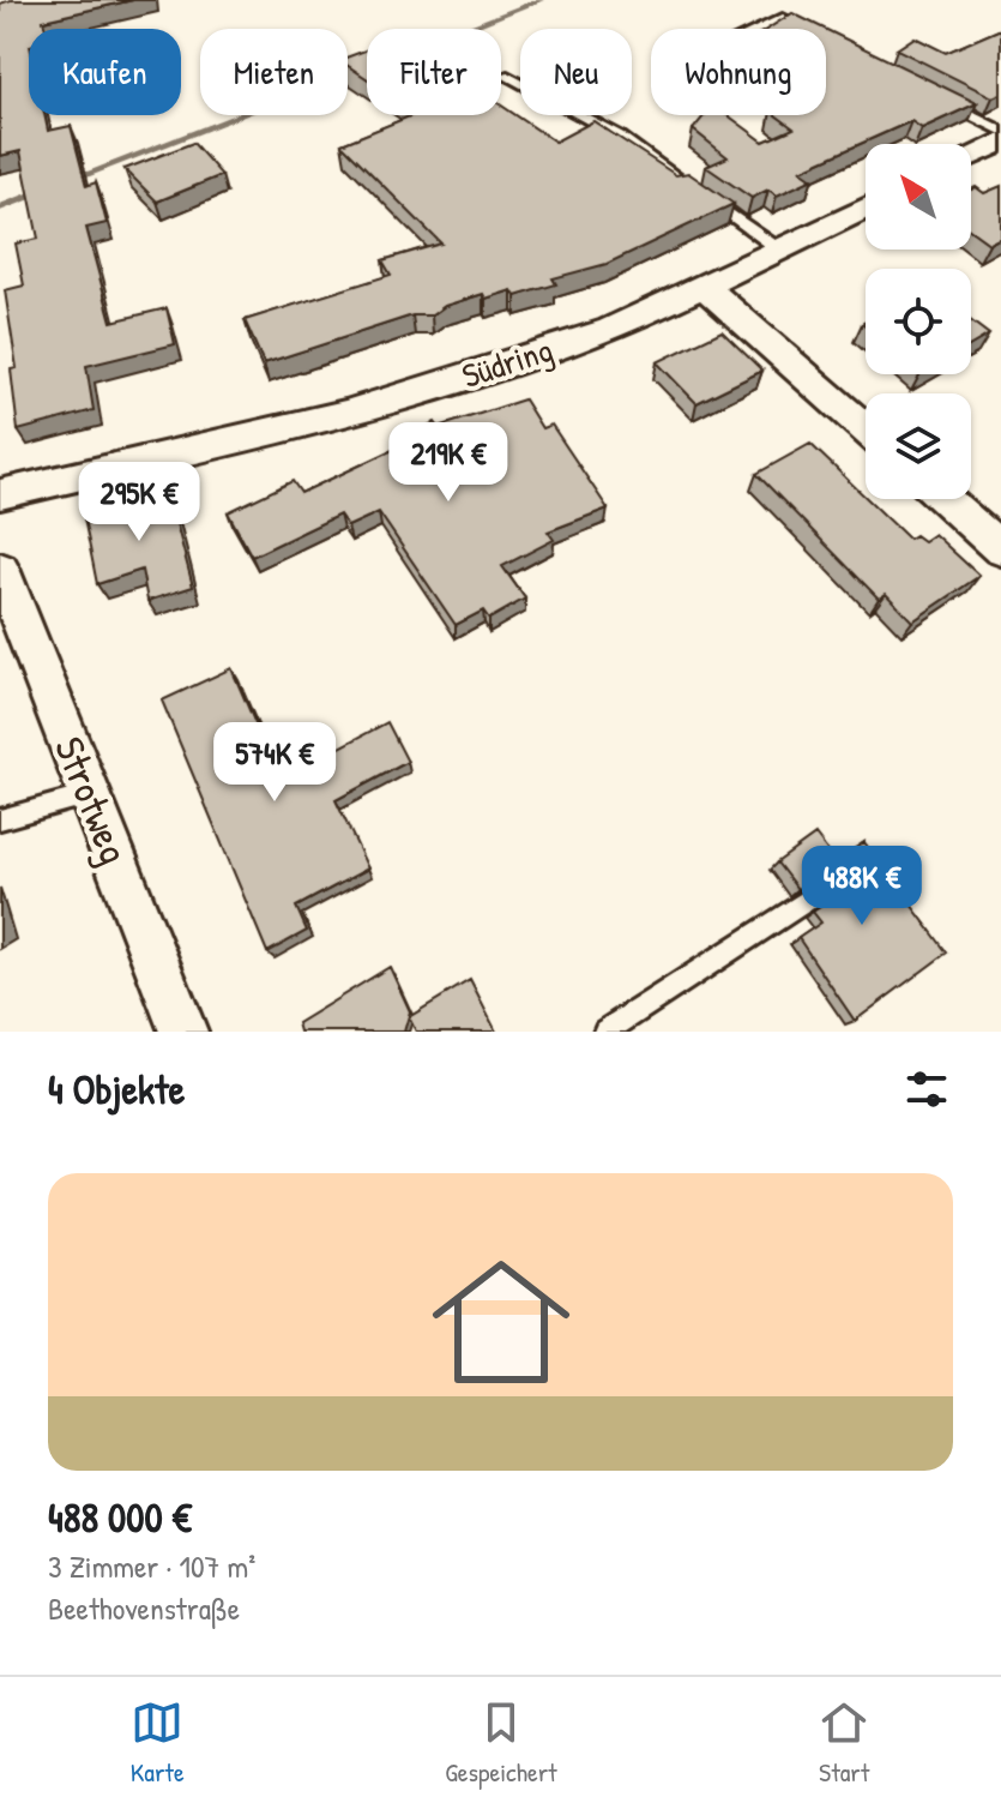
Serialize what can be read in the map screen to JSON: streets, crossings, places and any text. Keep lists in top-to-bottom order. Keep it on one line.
{"streets":{"street":["Südring","Strotweg"]},"north":"top left","page":{"chip":["Kaufen","Mieten","Filter","Neu","Wohnung"],"price":["219K €","295K €","574K €","488K €"],"heading":"4 Objekte","list":[{"name":"488 000 €","note":"3 Zimmer · 107 m² · Beethovenstraße"}],"tabs":["Karte","Gespeichert","Start"]}}
